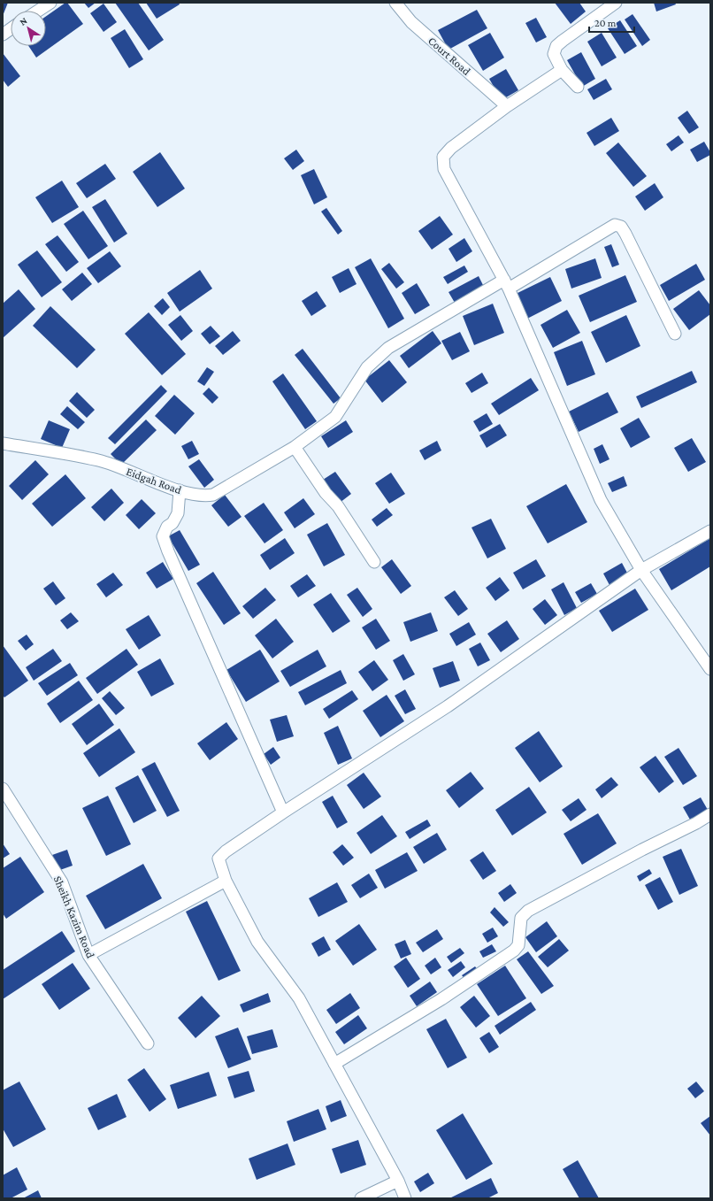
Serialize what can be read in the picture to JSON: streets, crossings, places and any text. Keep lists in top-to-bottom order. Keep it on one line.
{"streets":{"street":["Court Road","Eidgah Road","Sheikh Kazim Road"]},"scale_bar":"20 m","north":"top left"}
